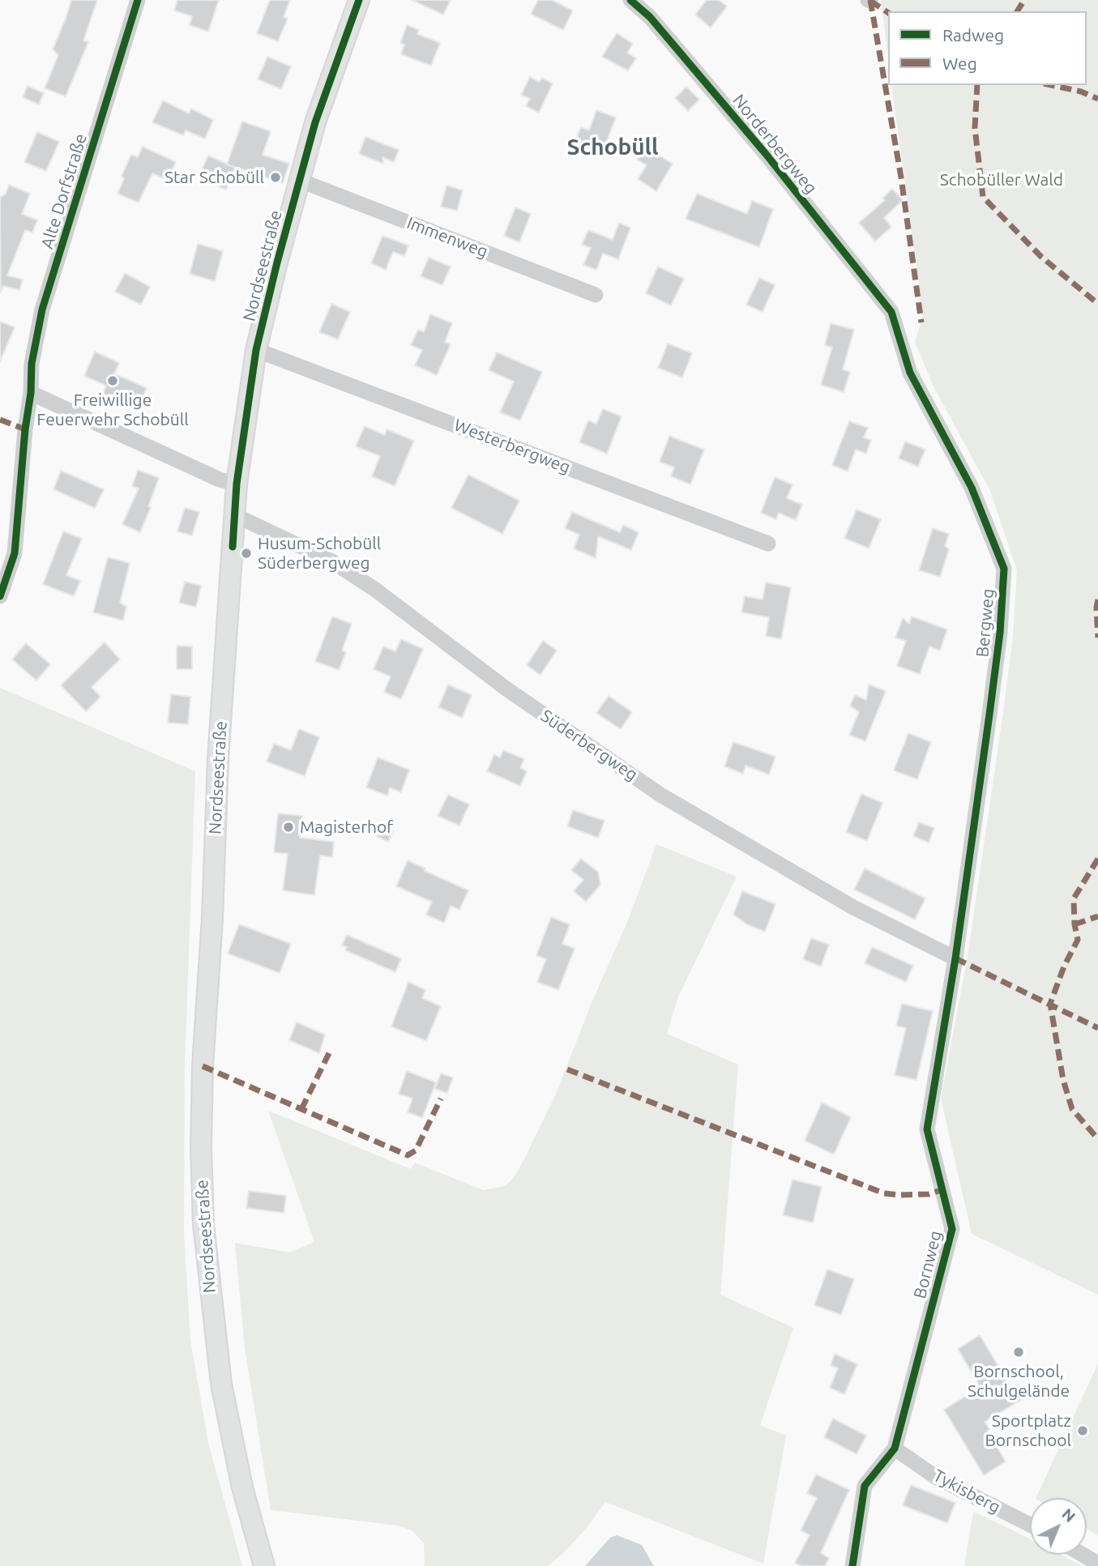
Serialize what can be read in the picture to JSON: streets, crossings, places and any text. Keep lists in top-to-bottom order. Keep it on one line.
{"streets":{"main road":["Nordseestraße"],"street":["Norderbergweg","Alte Dorfstraße","Immenweg","Westerbergweg","Bergweg","Süderbergweg","Bornweg","Tykisberg"]},"crossings":[["Norderbergweg","Bergweg"],["Immenweg","Nordseestraße"],["Nordseestraße","Westerbergweg"],["Nordseestraße","Süderbergweg"],["Bergweg","Süderbergweg"],["Bergweg","Bornweg"],["Süderbergweg","Bornweg"],["Bornweg","Tykisberg"]],"districts":["Schobüll"],"parks":["Schobüller Wald"],"places":["Star Schobüll","Freiwillige Feuerwehr Schobüll","Husum-Schobüll Süderbergweg","Magisterhof","Bornschool, Schulgelände","Sportplatz Bornschool"],"legend":["Radweg","Weg"],"north":"top right"}
